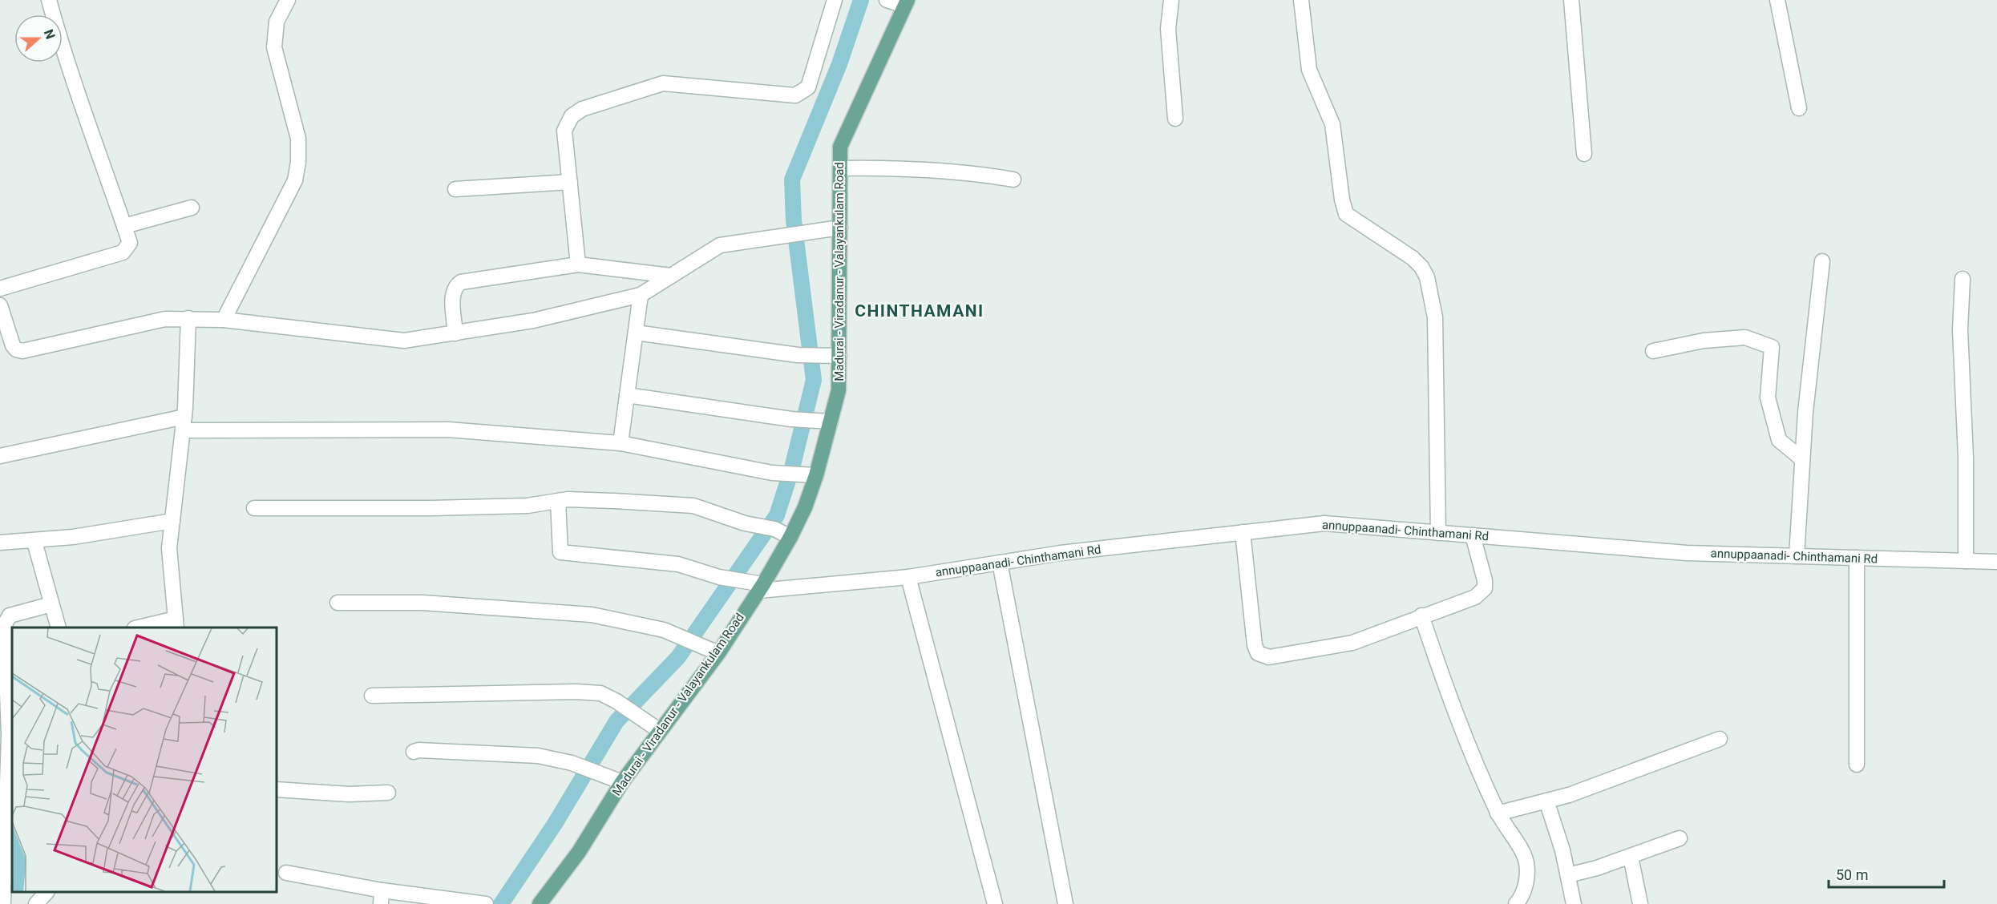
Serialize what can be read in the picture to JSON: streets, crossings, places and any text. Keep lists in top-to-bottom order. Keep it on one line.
{"streets":{"main road":["Madurai - Viradanur - Valayankulam Road"],"street":["annuppaanadi- Chinthamani Rd"]},"crossings":[["Madurai - Viradanur - Valayankulam Road","annuppaanadi- Chinthamani Rd"]],"districts":["CHINTHAMANI"],"scale_bar":"50 m","north":"right"}
